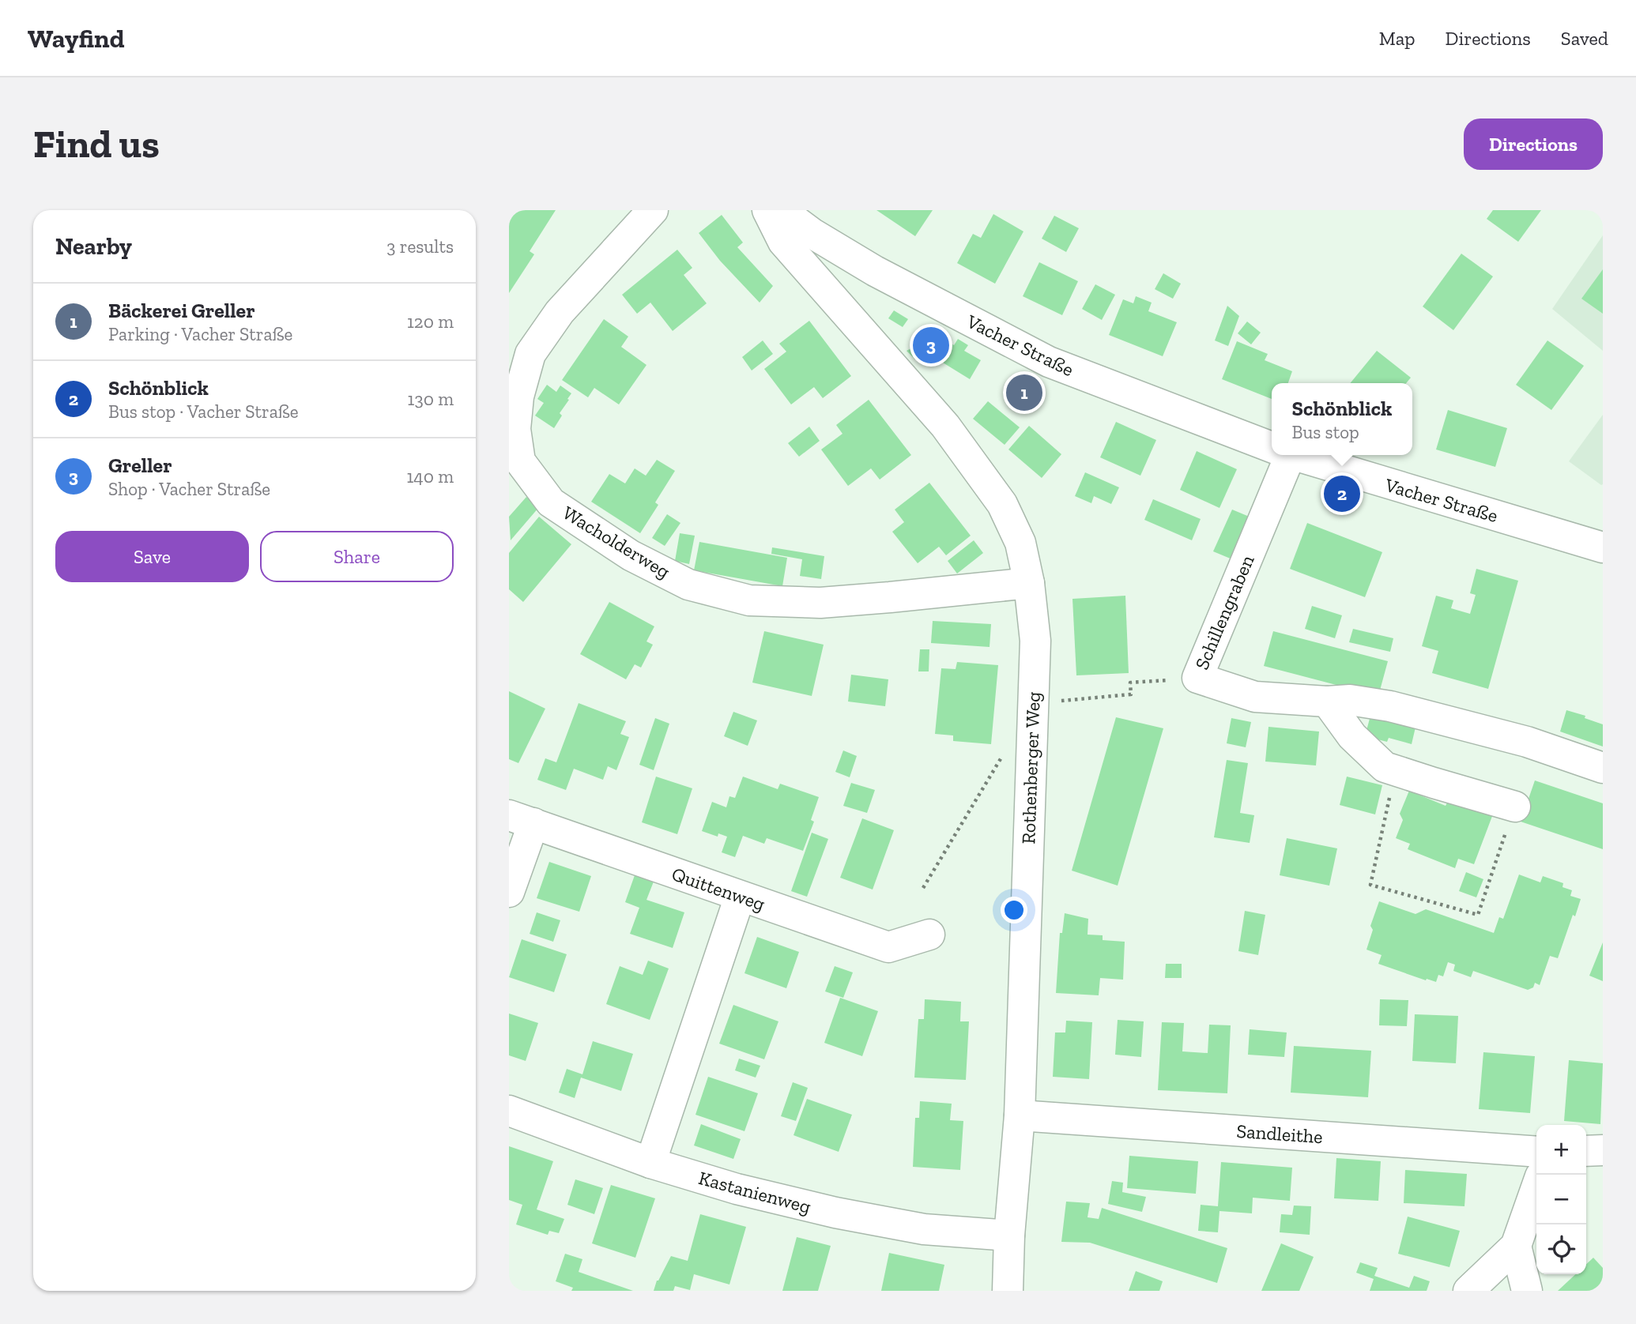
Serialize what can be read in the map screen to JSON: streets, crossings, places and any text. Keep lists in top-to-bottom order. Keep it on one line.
{"streets":{"street":["Vacher Straße","Wacholderweg","Schillengraben","Rothenberger Weg","Quittenweg","Sandleithe","Kastanienweg"]},"crossings":[["Wacholderweg","Rothenberger Weg"],["Rothenberger Weg","Sandleithe"],["Rothenberger Weg","Kastanienweg"]],"page":{"header":"Wayfind","nav":["Map","Directions","Saved"],"buttons":["Directions",["Save","Share"]],"title":"Find us","heading":["Nearby","3 results"],"list":[{"mark":"1","name":"Bäckerei Greller","note":"Parking · Vacher Straße","value":"120 m"},{"mark":"2","name":"Schönblick","note":"Bus stop · Vacher Straße","value":"130 m"},{"mark":"3","name":"Greller","note":"Shop · Vacher Straße","value":"140 m"}],"pins":["3","1","2"],"popup":["Schönblick","Bus stop"],"map_buttons":["+","−"]}}
